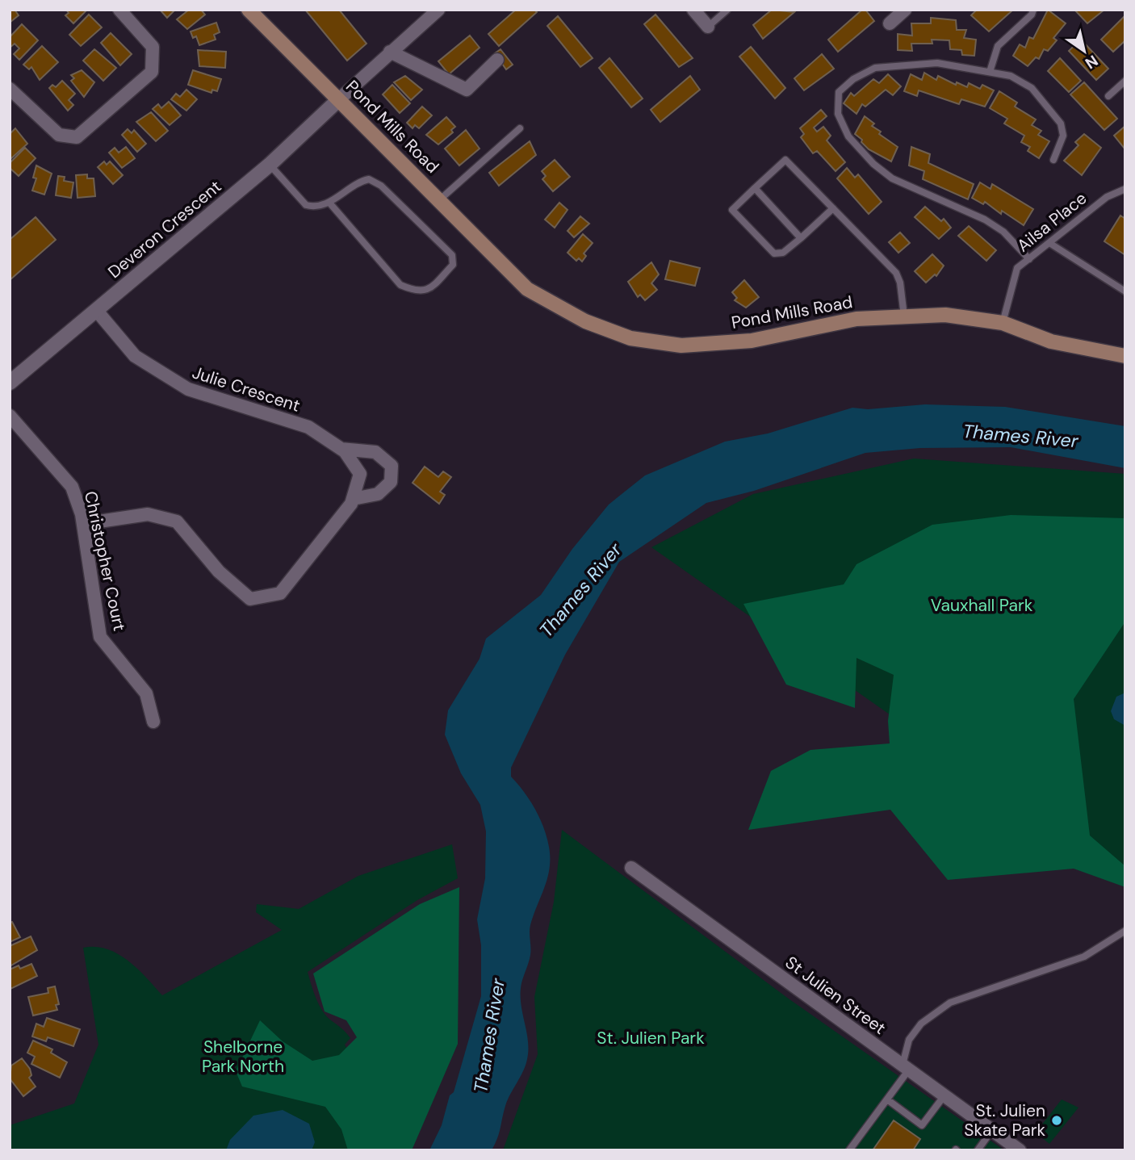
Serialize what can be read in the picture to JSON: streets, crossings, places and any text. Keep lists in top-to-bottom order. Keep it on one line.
{"streets":{"main road":["Pond Mills Road"],"street":["Deveron Crescent","Julie Crescent","Christopher Court","St Julien Street"],"lane":["Ailsa Place"]},"crossings":[["Pond Mills Road","Ailsa Place"],["Pond Mills Road","Deveron Crescent"],["Deveron Crescent","Julie Crescent"],["Julie Crescent","Christopher Court"]],"water":["Thames River"],"parks":["Vauxhall Park","St. Julien Park","Shelborne Park North"],"places":["St. Julien Skate Park"],"north":"bottom right"}
